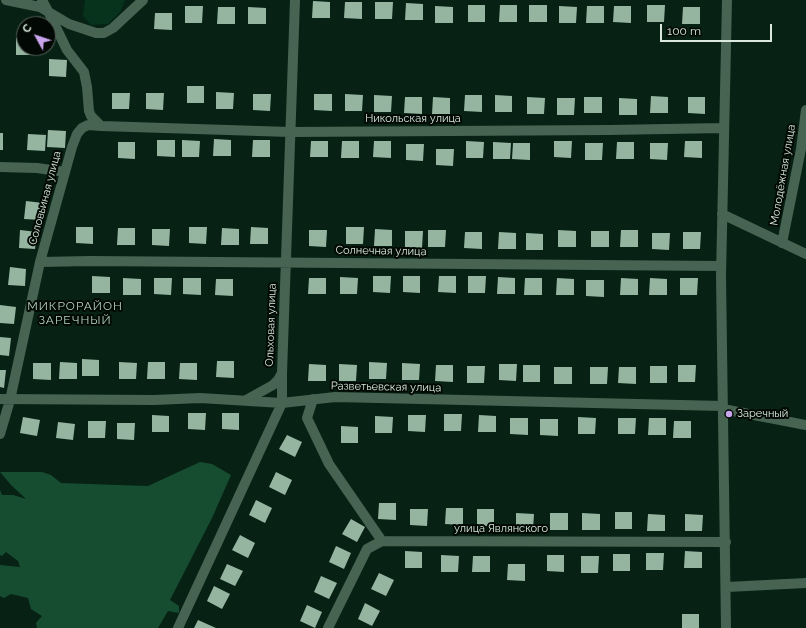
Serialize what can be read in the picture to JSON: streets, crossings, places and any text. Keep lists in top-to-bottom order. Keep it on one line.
{"streets":{"street":["Никольская улица","Молодёжная улица","Соловьиная улица","Солнечная улица","Ольховая улица","Разветьевская улица","улица Являнского"]},"crossings":[["Никольская улица","Соловьиная улица"],["Никольская улица","Ольховая улица"],["Соловьиная улица","Солнечная улица"],["Соловьиная улица","Разветьевская улица"],["Солнечная улица","Ольховая улица"],["Ольховая улица","Разветьевская улица"]],"districts":["МИКРОРАЙОН ЗАРЕЧНЫЙ"],"places":["Заречный"],"scale_bar":"100 m","north":"top left"}
